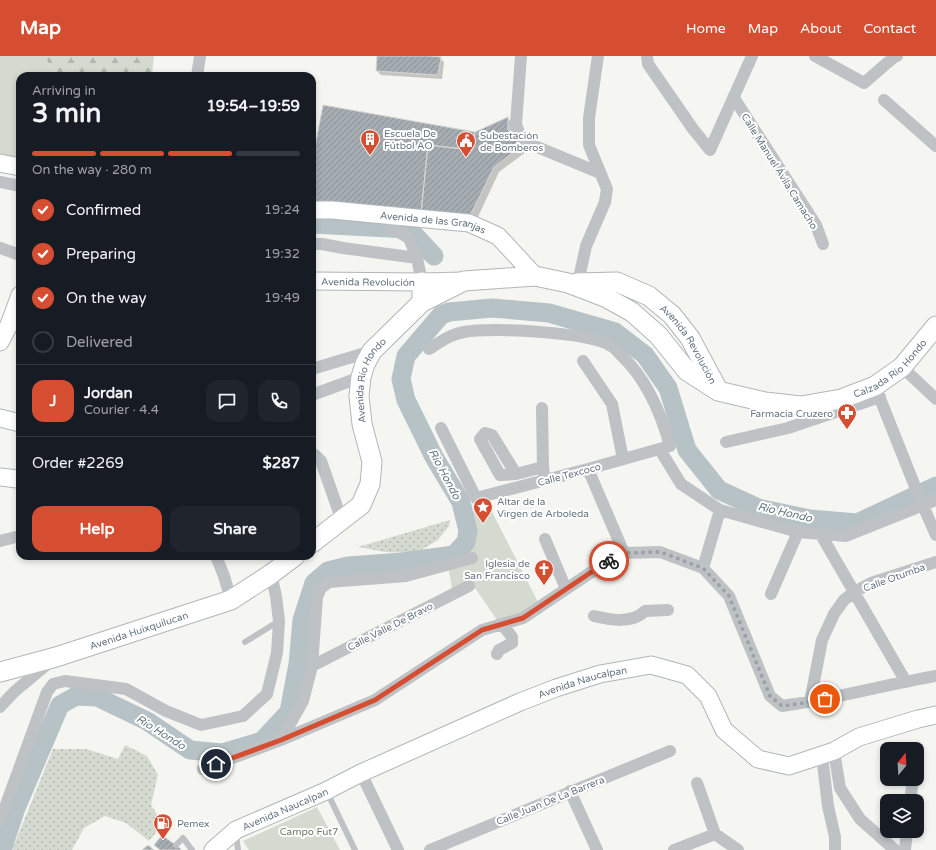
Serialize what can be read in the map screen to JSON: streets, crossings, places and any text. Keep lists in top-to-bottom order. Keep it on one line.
{"streets":{"main road":["Avenida de las Granjas","Avenida Revolución","Calzada Río Hondo","Avenida Río Hondo","Avenida Huixquilucan","Avenida Naucalpan"],"street":["Calle Manuel Ávila Camacho","Calle Texcoco","Calle Otumba","Calle Valle De Bravo","Calle Juan De La Barrera"]},"crossings":[["Avenida de las Granjas","Avenida Revolución"],["Avenida Revolución","Calzada Río Hondo"],["Avenida Revolución","Avenida Río Hondo"]],"water":["Rio Hondo"],"parks":["Campo Fut7"],"places":{"building":["Escuela De Fútbol AO"],"public building":["Subestación de Bomberos"],"pharmacy":["Farmacia Cruzero"],"place":["Altar de la Virgen de Arboleda"],"church":["Iglesia de San Francisco"],"fuel station":["Pemex"]},"north":"top","page":{"header":"Map","nav":["Home","Map","About","Contact"],"heading":["3 min","Arriving in","19:54–19:59"],"panel":["Jordan","Courier · 4.4","Order #2269","$287"],"bar":"On the way · 280 m","list":[["Confirmed","19:24"],["Preparing","19:32"],["On the way","19:49"],"Delivered"],"round":"J","buttons":["Help","Share"]}}
